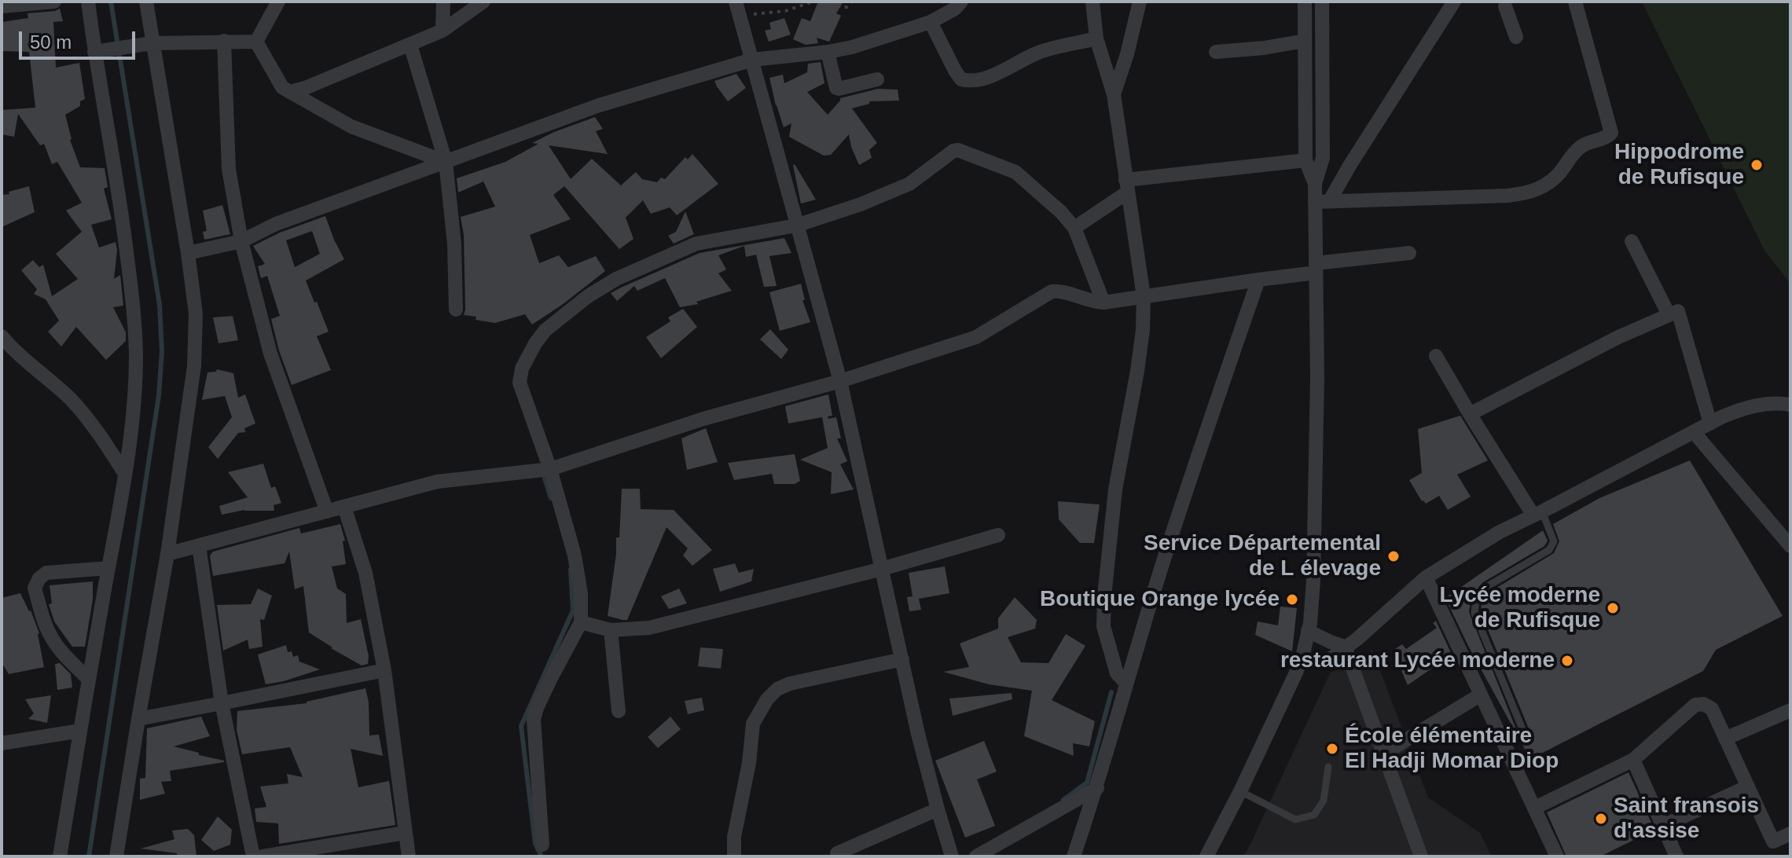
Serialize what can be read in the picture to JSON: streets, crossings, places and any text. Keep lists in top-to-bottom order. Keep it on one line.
{"places":["Hippodrome de Rufisque","Service Départemental de L élevage","Boutique Orange lycée","Lycée moderne de Rufisque","restaurant Lycée moderne","École élémentaire El Hadji Momar Diop","Saint fransois d'assise"],"scale_bar":"50 m"}
